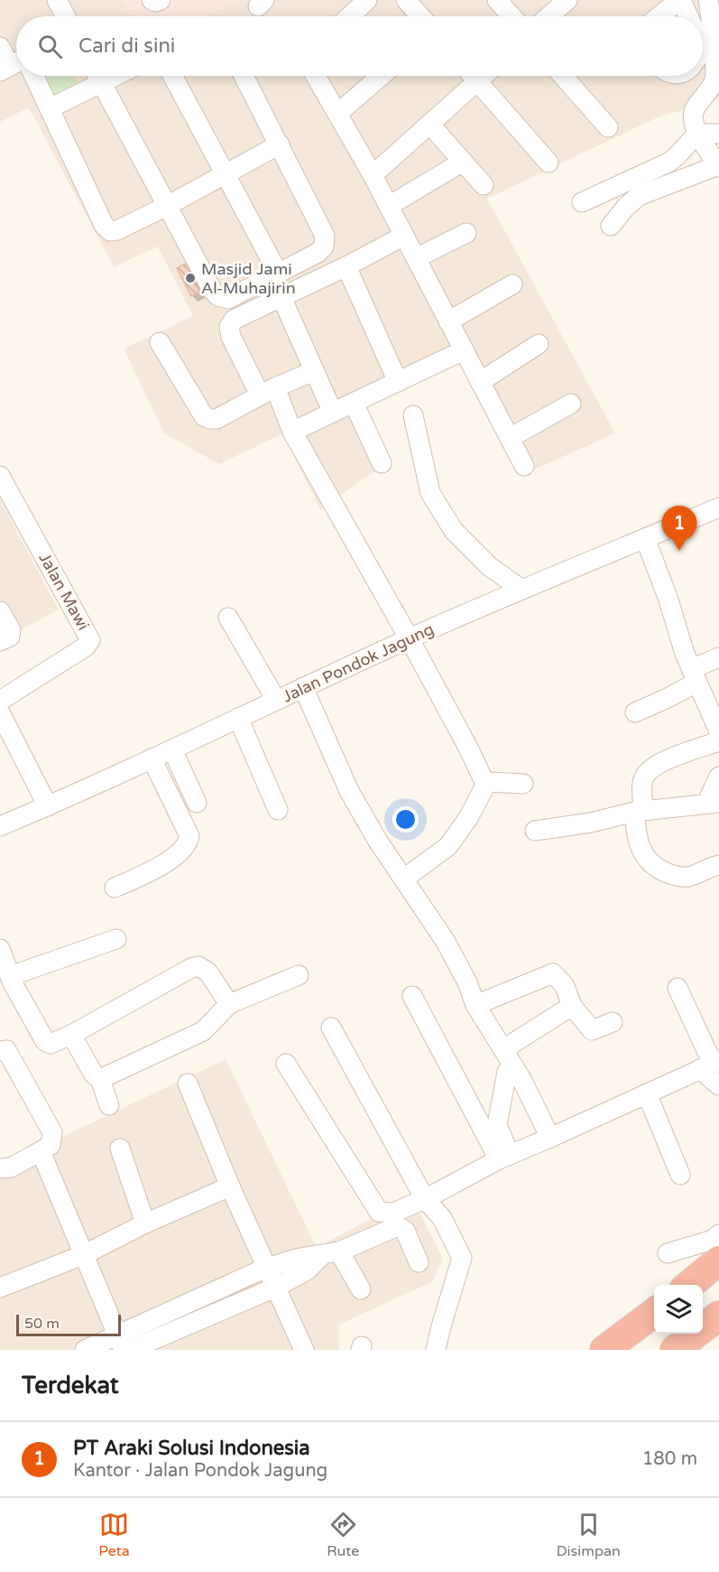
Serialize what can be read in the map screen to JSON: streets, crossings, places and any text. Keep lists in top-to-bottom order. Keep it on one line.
{"streets":{"street":["Jalan Mawi","Jalan Pondok Jagung"]},"places":["Masjid Jami Al-Muhajirin"],"scale_bar":"50 m","page":{"search":"Cari di sini","pins":"1","scale":"50 m","heading":"Terdekat","list":[{"mark":"1","name":"PT Araki Solusi Indonesia","note":"Kantor · Jalan Pondok Jagung","value":"180 m"}],"nav":["Peta","Rute","Disimpan"]}}
